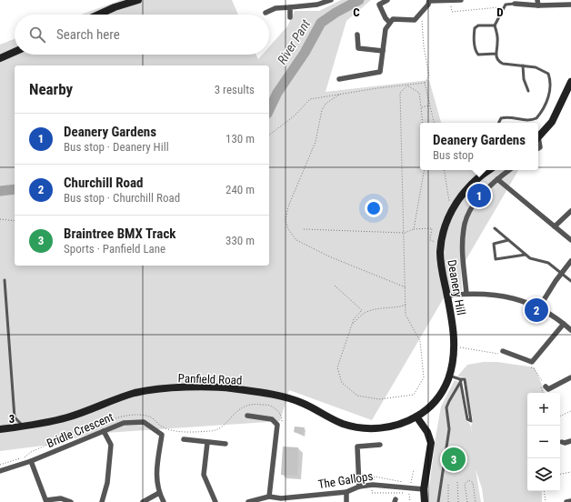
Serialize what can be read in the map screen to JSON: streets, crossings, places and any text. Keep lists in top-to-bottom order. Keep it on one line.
{"streets":{"main road":["Deanery Hill","Panfield Road"],"street":["Bridle Crescent","The Gallops"]},"crossings":[["Deanery Hill","Panfield Road"]],"water":["River Pant"],"page":{"search":"Search here","heading":["Nearby","3 results"],"list":[{"mark":"1","name":"Deanery Gardens","note":"Bus stop · Deanery Hill","value":"130 m"},{"mark":"2","name":"Churchill Road","note":"Bus stop · Churchill Road","value":"240 m"},{"mark":"3","name":"Braintree BMX Track","note":"Sports · Panfield Lane","value":"330 m"}],"popup":["Deanery Gardens","Bus stop"],"pins":["1","2","3"],"map_buttons":["+","−"]},"grid":{"columns":["C","D"],"rows":["3"]}}
